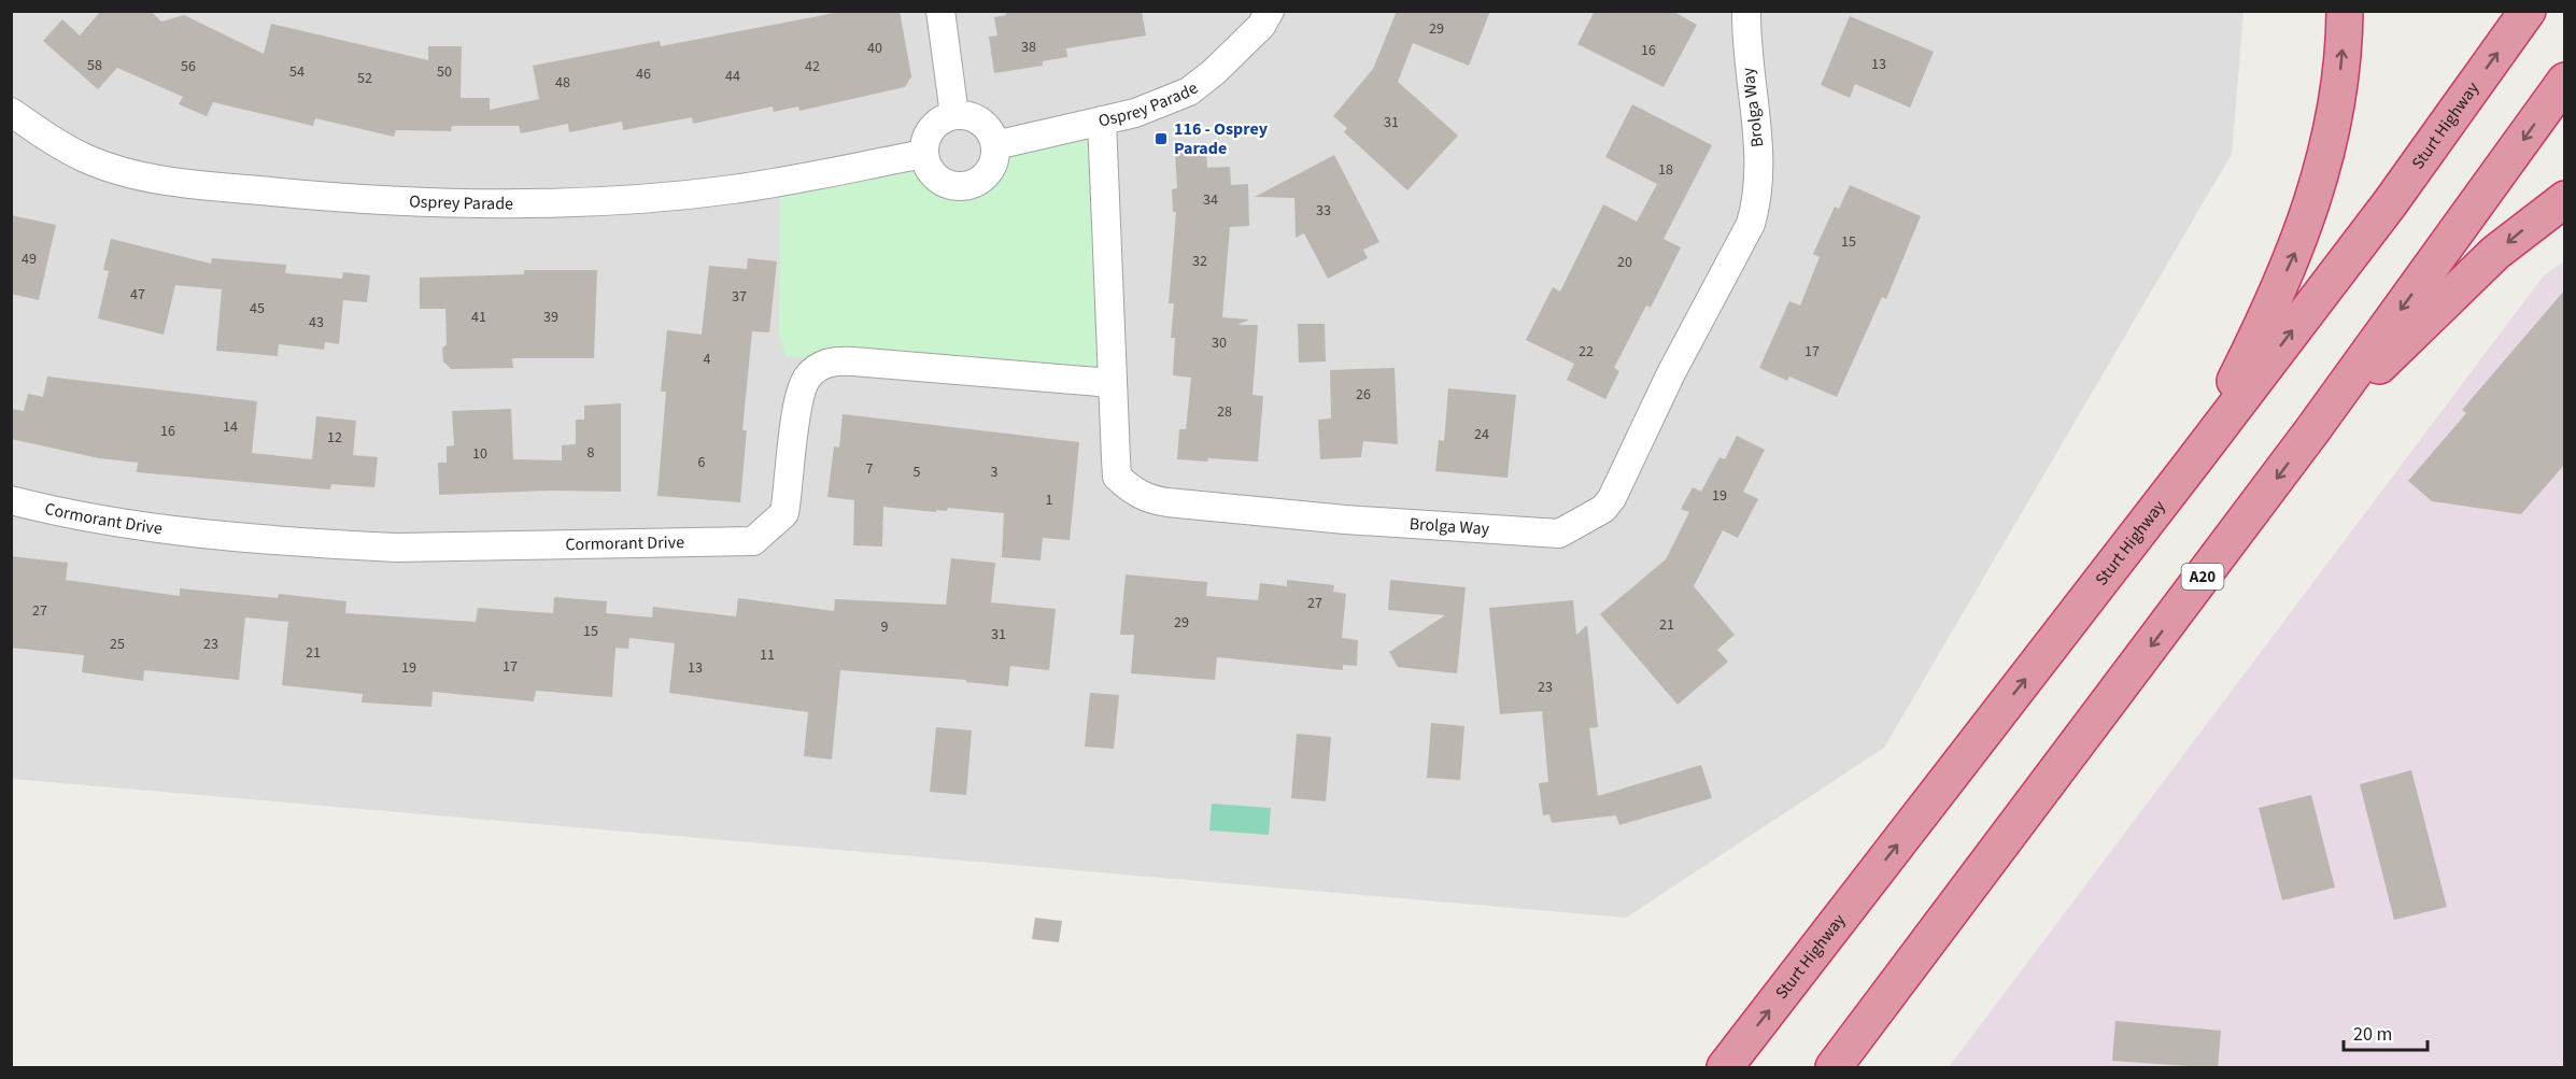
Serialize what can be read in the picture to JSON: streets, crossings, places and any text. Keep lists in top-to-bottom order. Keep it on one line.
{"streets":{"highway":["Sturt Highway","A20"],"street":["Osprey Parade","Brolga Way","Cormorant Drive"]},"crossings":[["Osprey Parade","Brolga Way"],["Brolga Way","Cormorant Drive"]],"places":{"transit":["116 - Osprey Parade"]},"house_numbers":["29","38","40","16","13","58","56","42","54","50","46","44","52","48","31","18","34","33","15","49","32","20","47","37","45","41","39","43","30","22","17","4","26","28","14","16","24","12","8","10","6","7","5","3","19","1","27","27","29","21","9","15","31","25","23","21","11","17","19","13","23"],"scale_bar":"20 m"}
